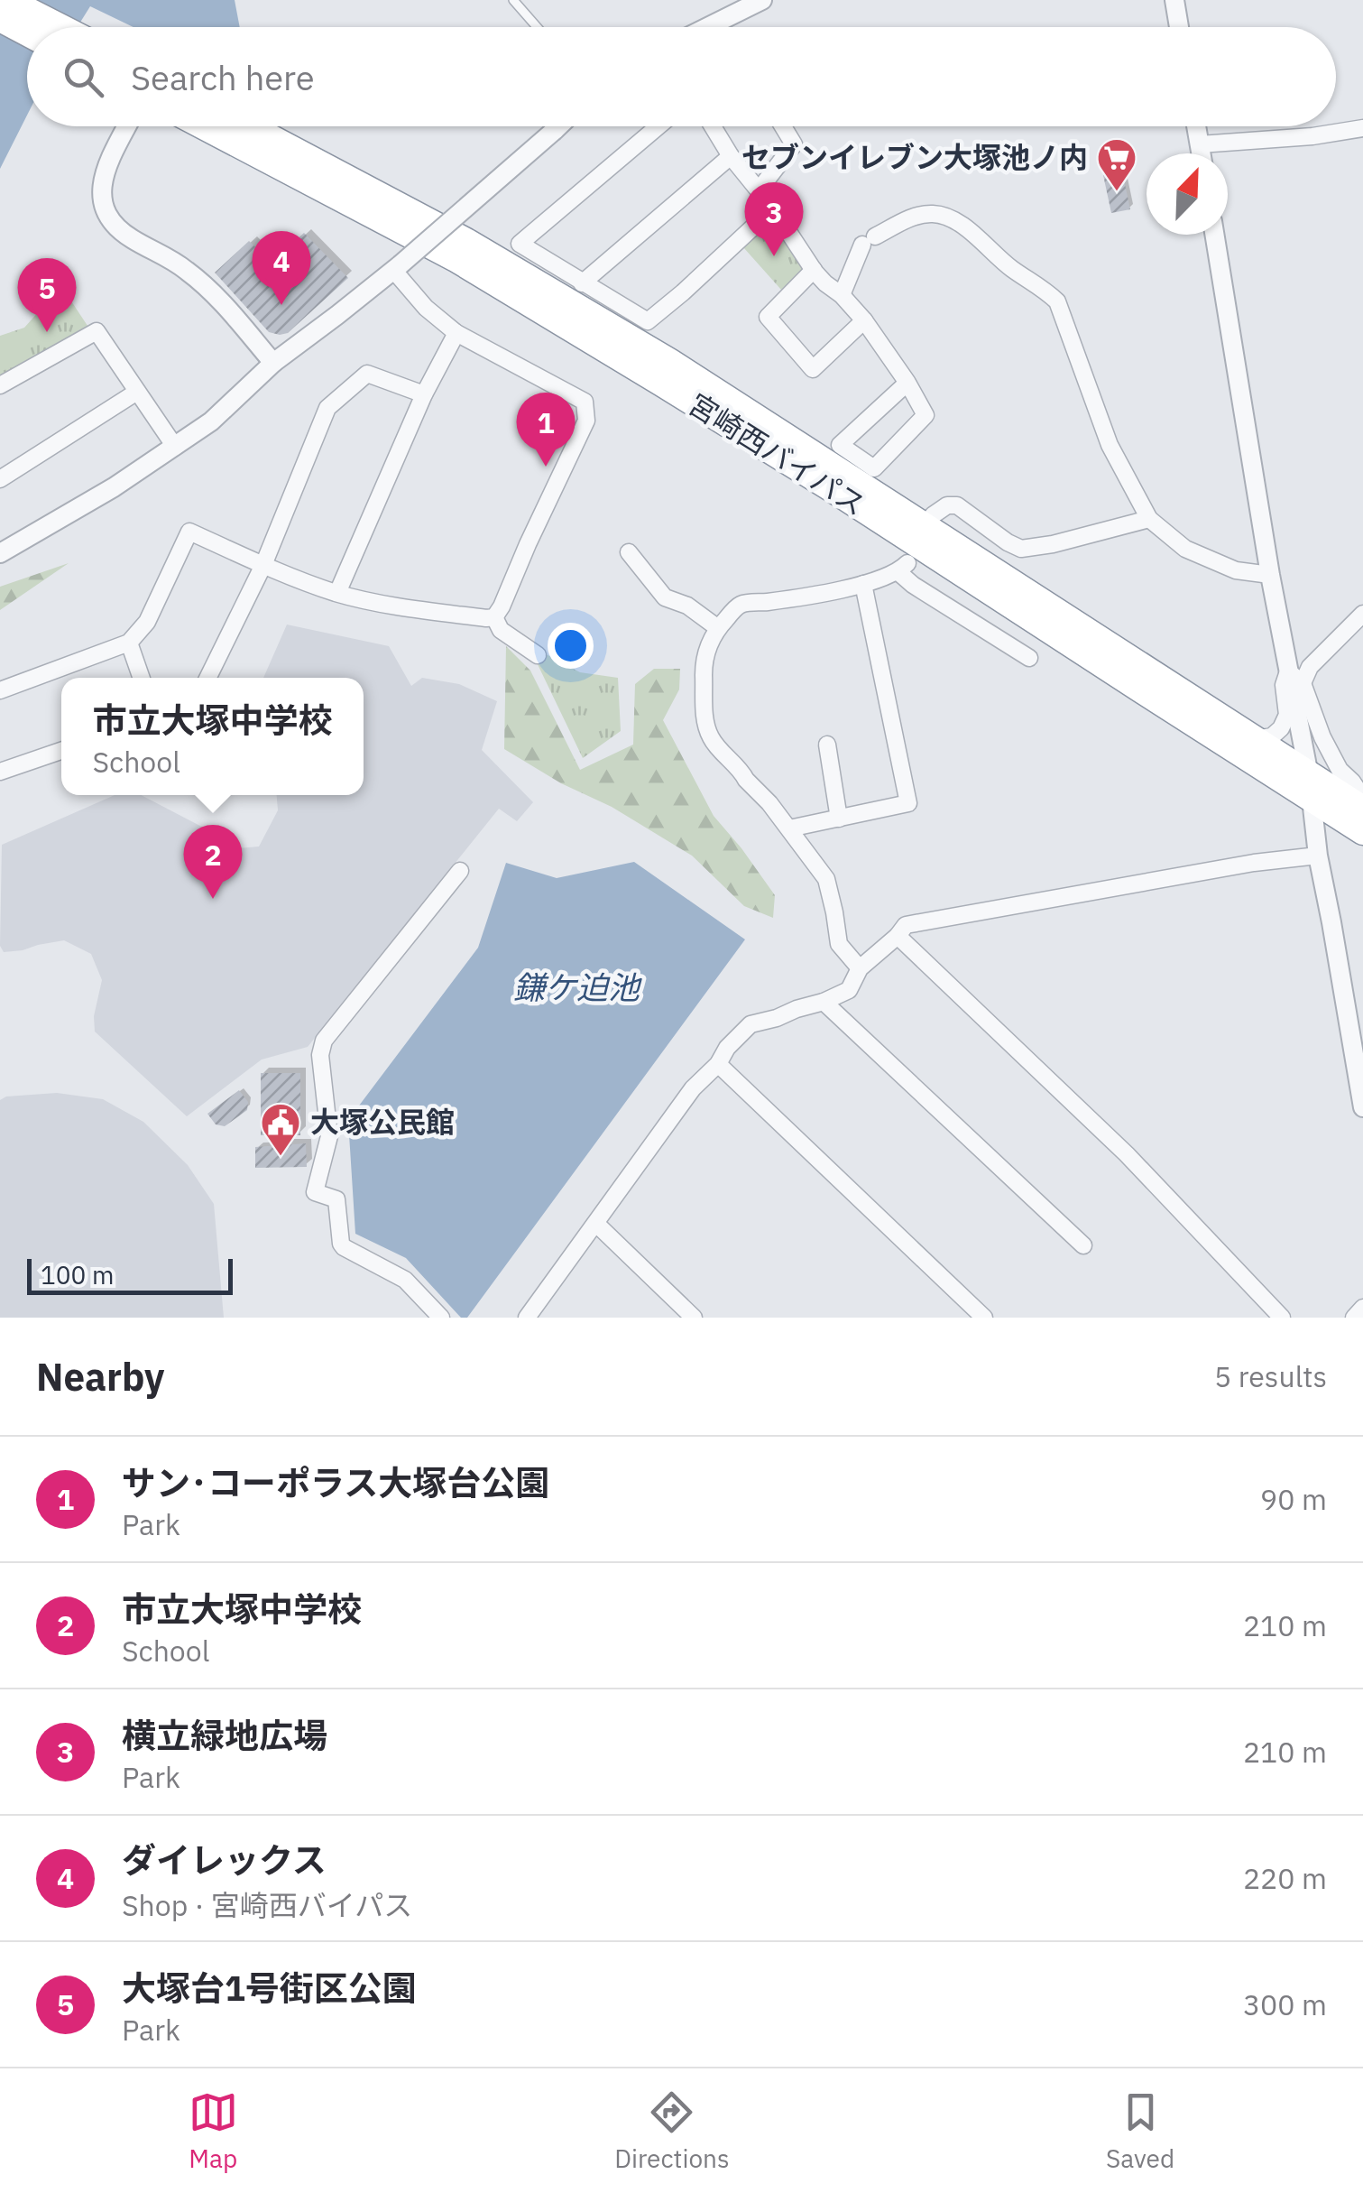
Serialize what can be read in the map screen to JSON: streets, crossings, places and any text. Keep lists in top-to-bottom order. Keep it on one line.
{"streets":{"highway":["宮崎西バイパス"]},"water":["鎌ケ迫池"],"places":{"supermarket":["セブンイレブン大塚池ノ内"],"public building":["大塚公民館"]},"scale_bar":"100 m","north":"top right","page":{"search":"Search here","pins":["3","4","5","1","2"],"popup":["市立大塚中学校","School"],"scale":"100 m","heading":["Nearby","5 results"],"list":[{"mark":"1","name":"サン･コーポラス大塚台公園","note":"Park","value":"90 m"},{"mark":"2","name":"市立大塚中学校","note":"School","value":"210 m"},{"mark":"3","name":"横立緑地広場","note":"Park","value":"210 m"},{"mark":"4","name":"ダイレックス","note":"Shop · 宮崎西バイパス","value":"220 m"},{"mark":"5","name":"大塚台1号街区公園","note":"Park","value":"300 m"}],"nav":["Map","Directions","Saved"]}}
